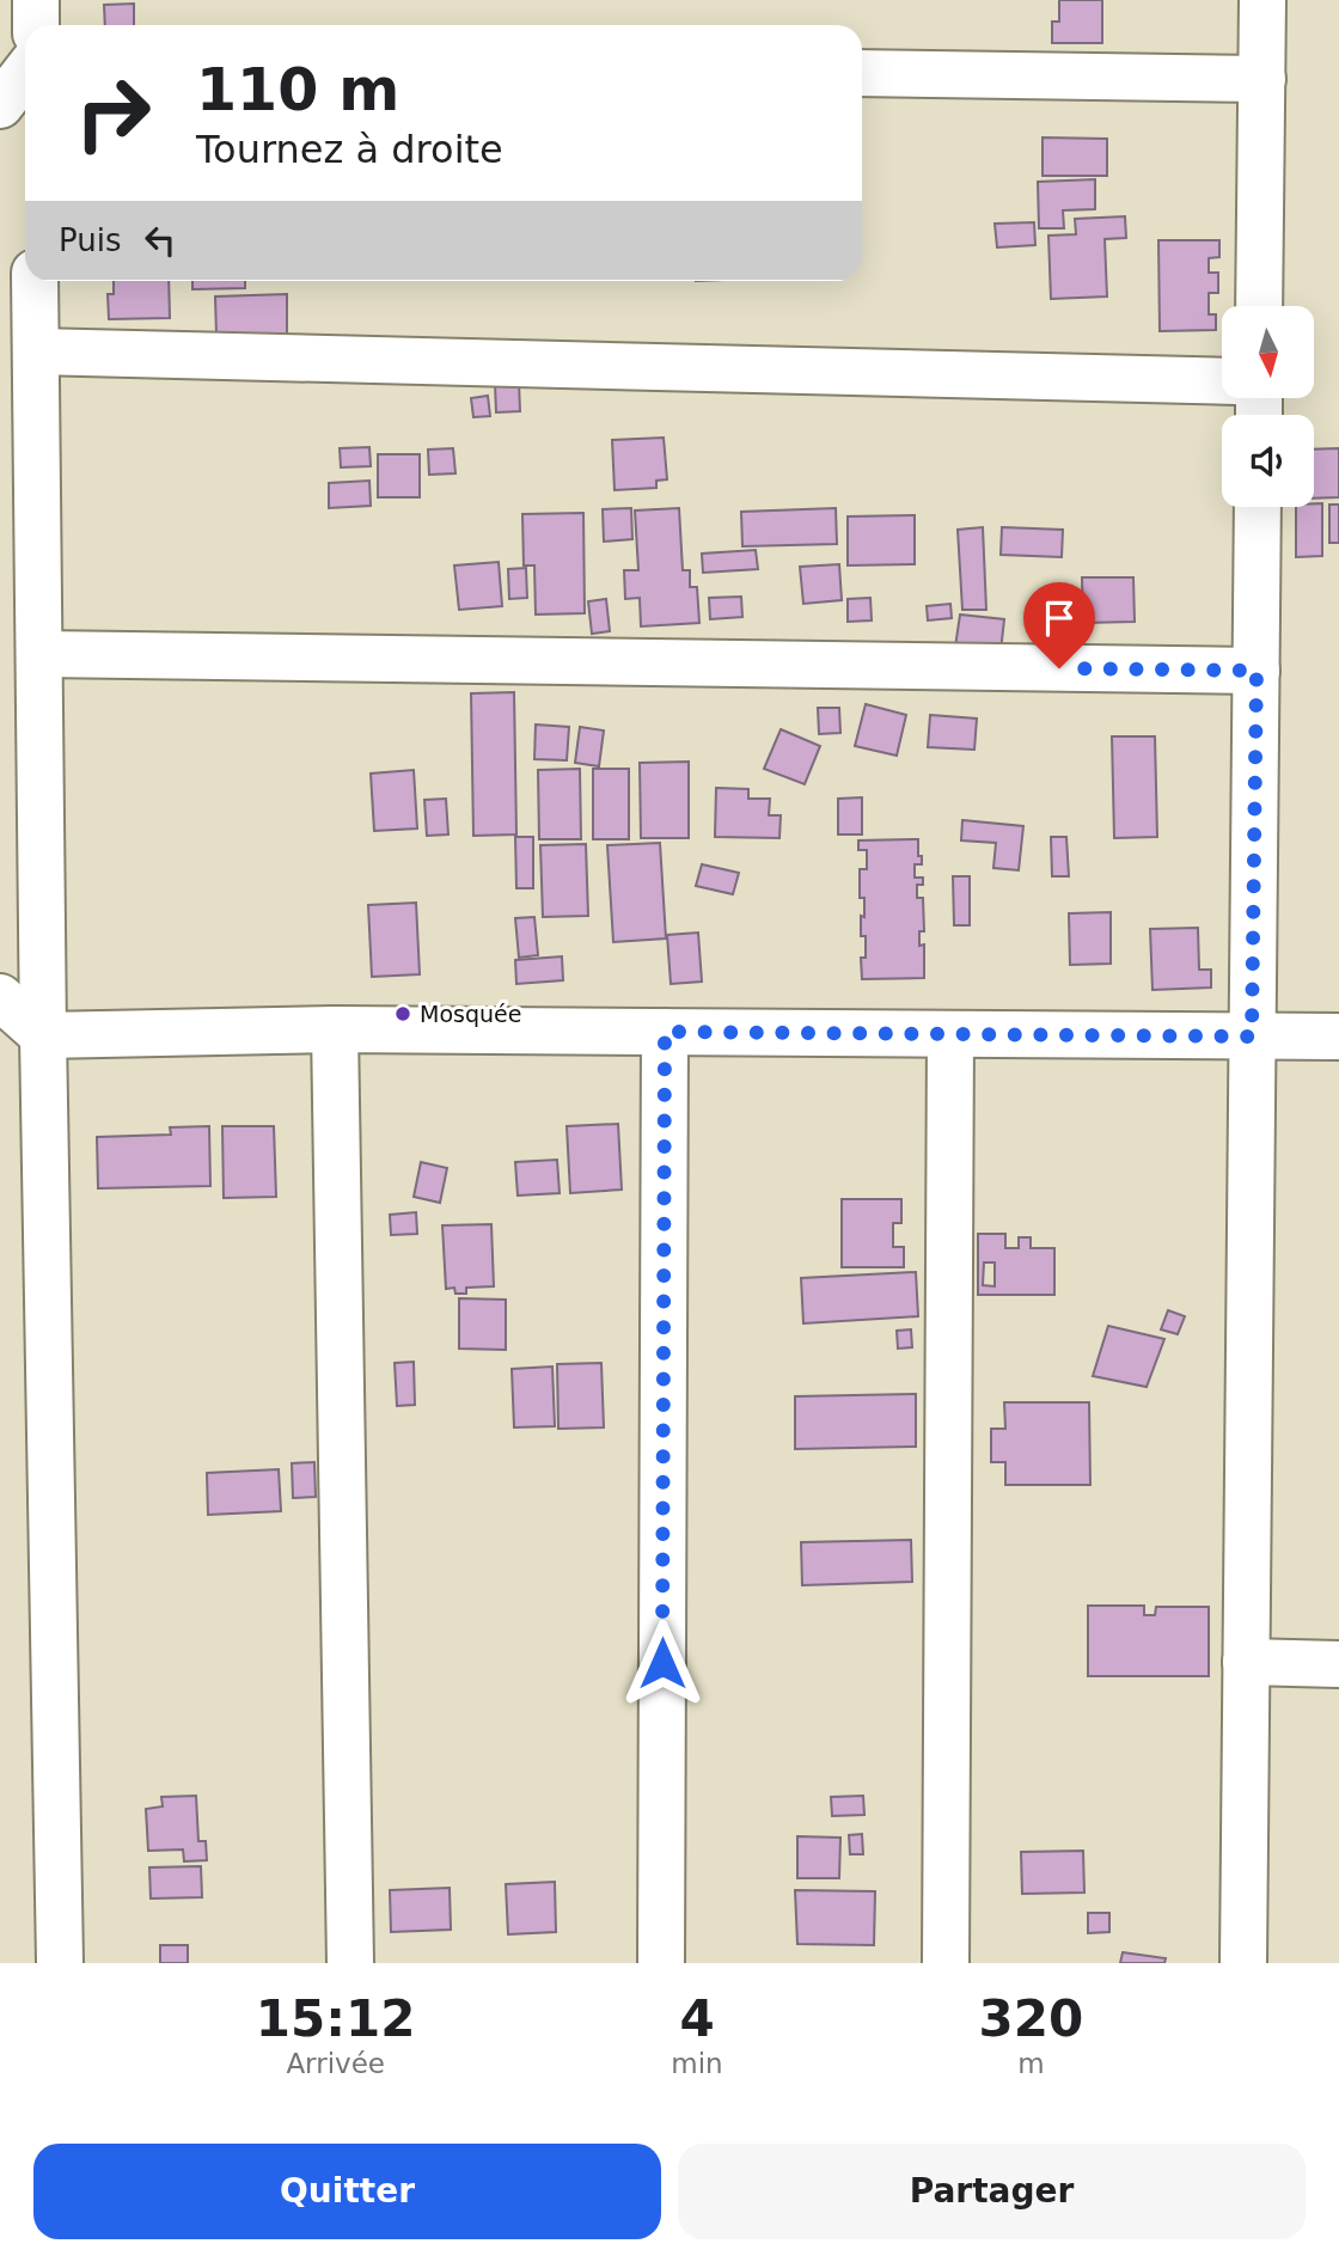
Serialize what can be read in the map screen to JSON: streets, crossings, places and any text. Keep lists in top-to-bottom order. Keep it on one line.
{"places":["Mosquée"],"north":"bottom","page":{"turn":["110 m","Tournez à droite"],"then":"Puis","eta":["15:12","Arrivée","4","min","320","m"],"buttons":["Quitter","Partager"]}}
